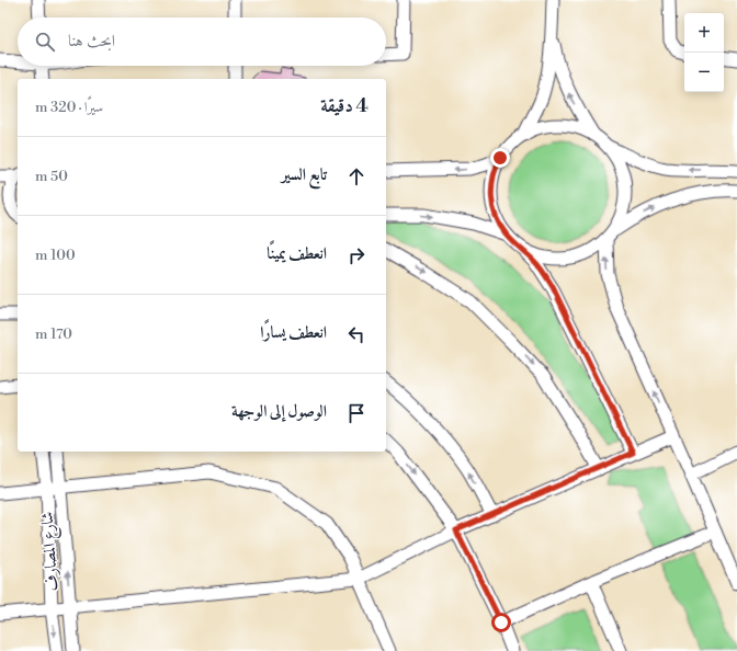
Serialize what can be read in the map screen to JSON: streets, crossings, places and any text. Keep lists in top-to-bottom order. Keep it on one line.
{"streets":{"street":["شارع المصارف"]},"page":{"map_buttons":["+","−"],"search":"ابحث هنا","heading":["4 دقيقة","سيرًا · 320 m"],"list":[["تابع السير","50 m"],["انعطف يمينًا","100 m"],["انعطف يسارًا","170 m"],"الوصول إلى الوجهة"]}}
